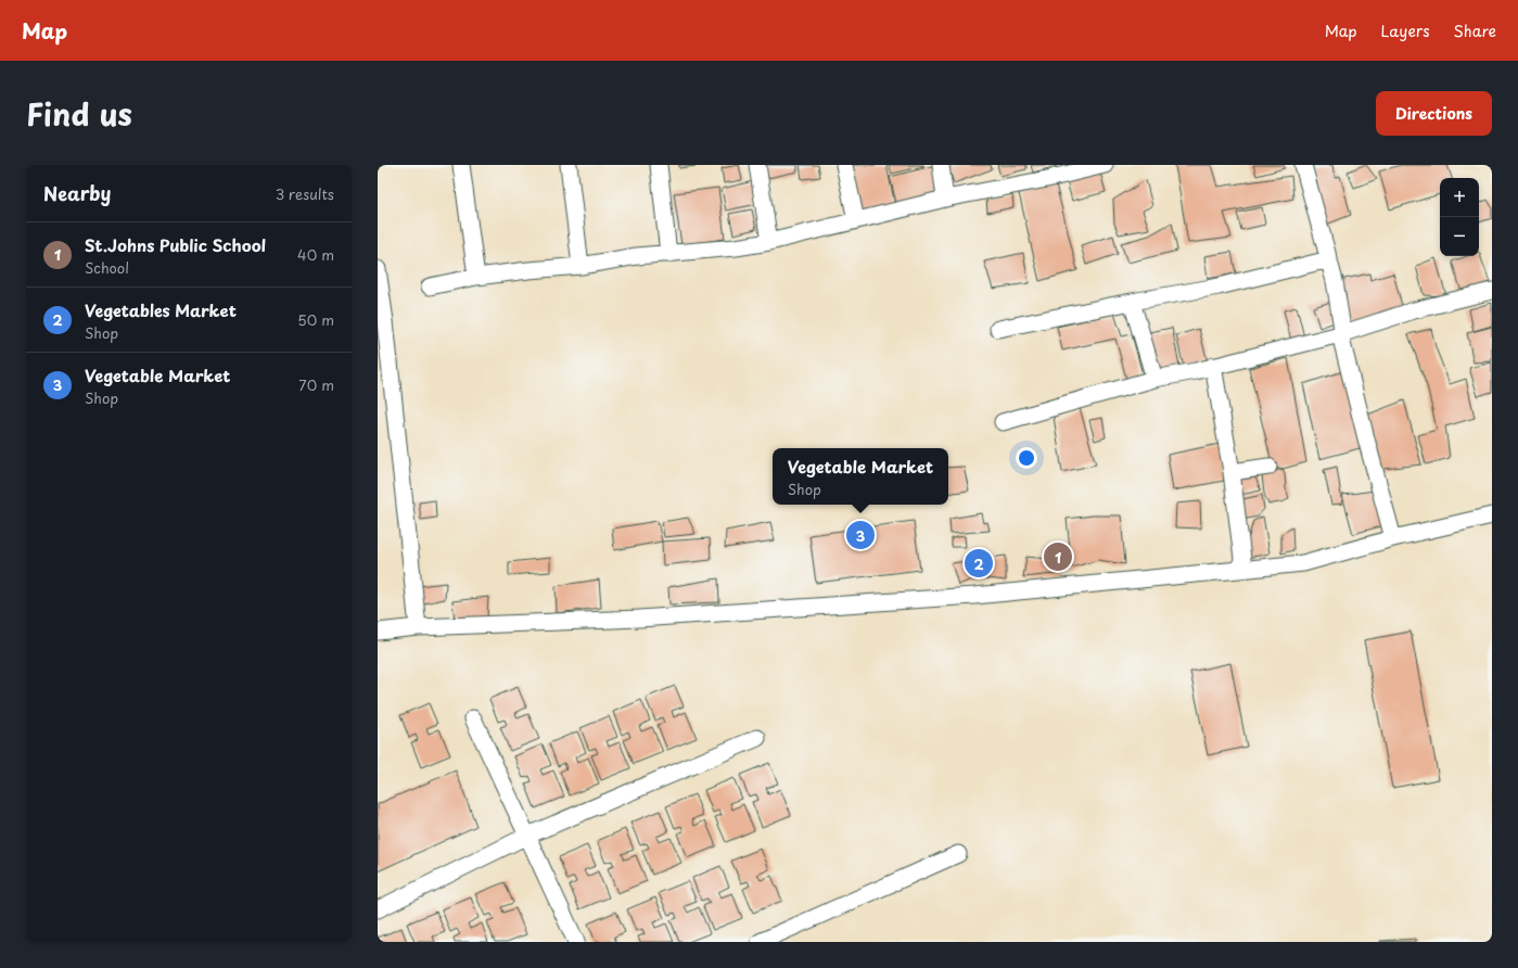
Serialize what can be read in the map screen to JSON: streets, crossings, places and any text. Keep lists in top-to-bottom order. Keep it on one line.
{"page":{"header":"Map","nav":["Map","Layers","Share"],"title":"Find us","buttons":"Directions","heading":["Nearby","3 results"],"map_buttons":["+","−"],"list":[{"mark":"1","name":"St.Johns Public School","note":"School","value":"40 m"},{"mark":"2","name":"Vegetables Market","note":"Shop","value":"50 m"},{"mark":"3","name":"Vegetable Market","note":"Shop","value":"70 m"}],"popup":["Vegetable Market","Shop"],"pins":["3","1","2"]}}
